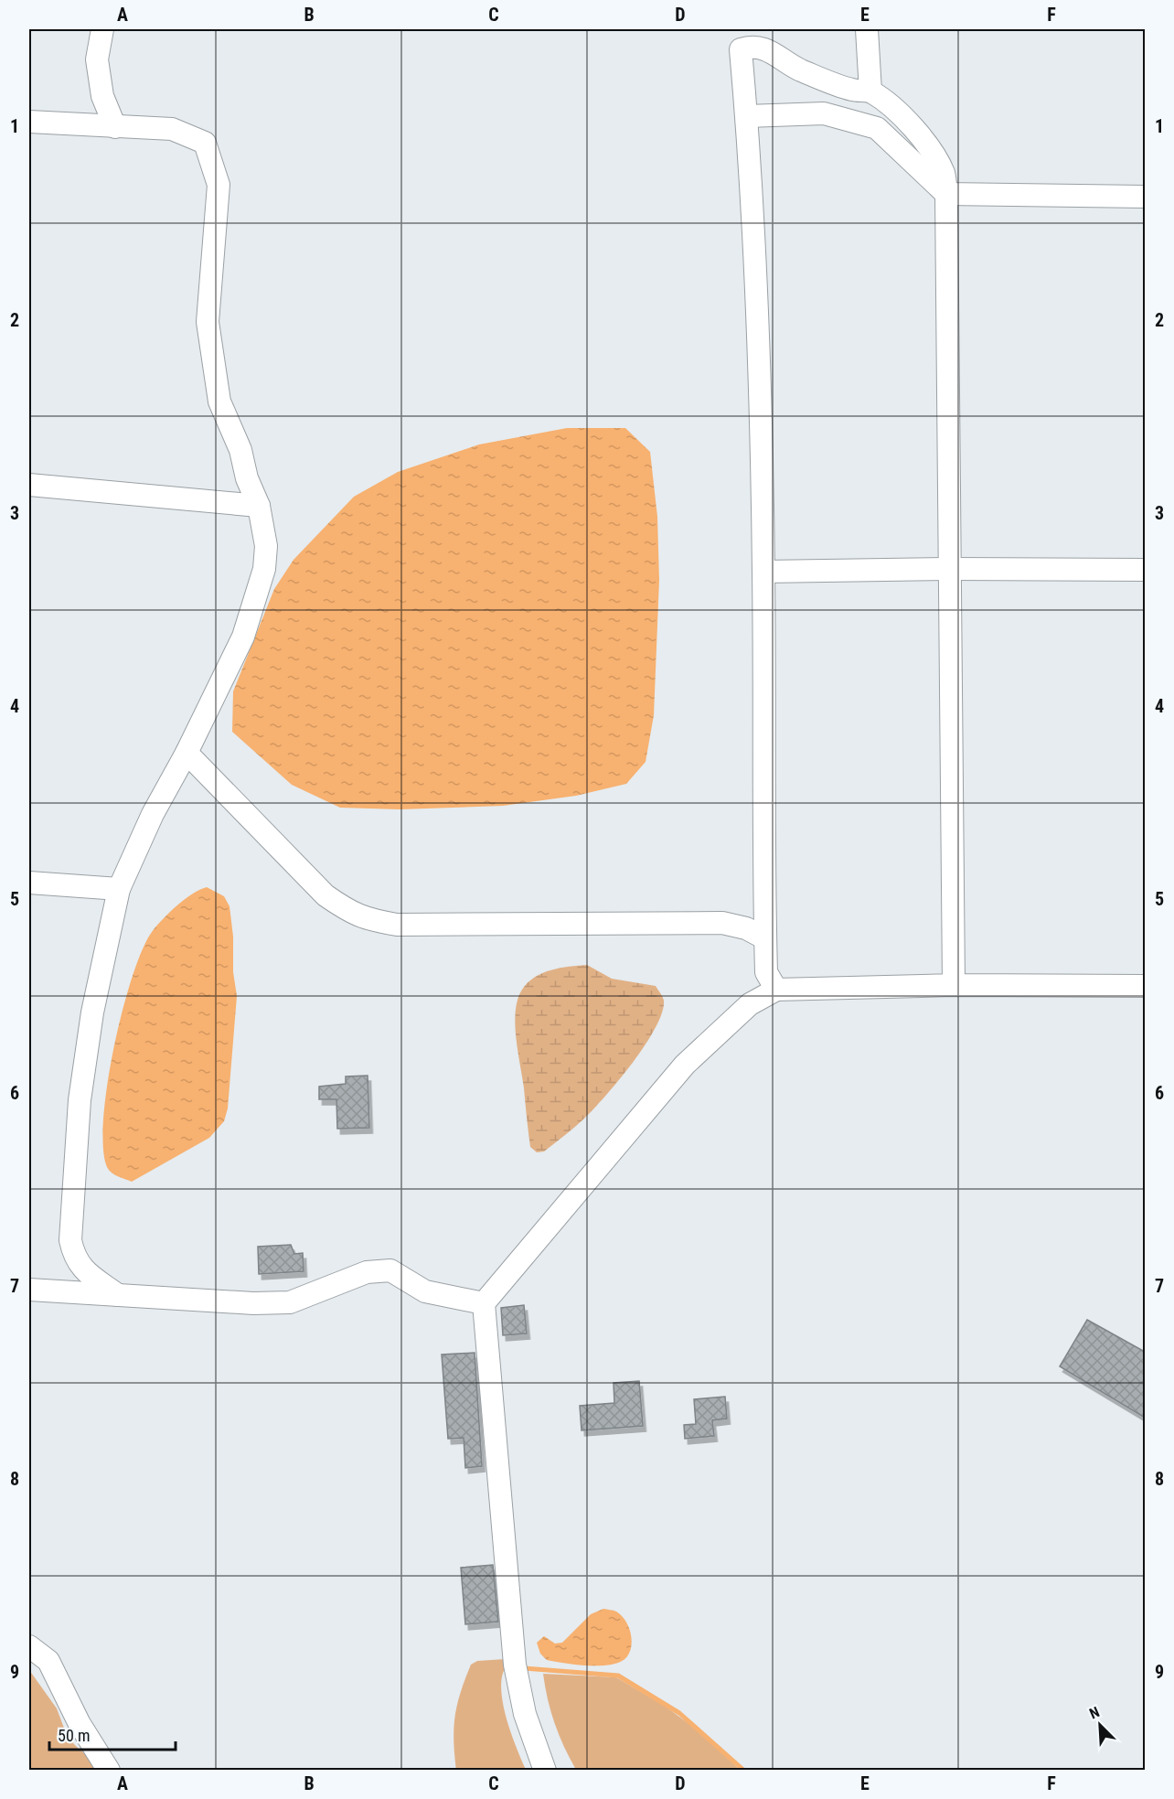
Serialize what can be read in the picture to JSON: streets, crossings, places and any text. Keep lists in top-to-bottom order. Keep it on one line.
{"scale_bar":"50 m","north":"top left","grid":{"columns":["A","B","C","D","E","F"],"rows":["1","2","3","4","5","6","7","8","9"]}}
